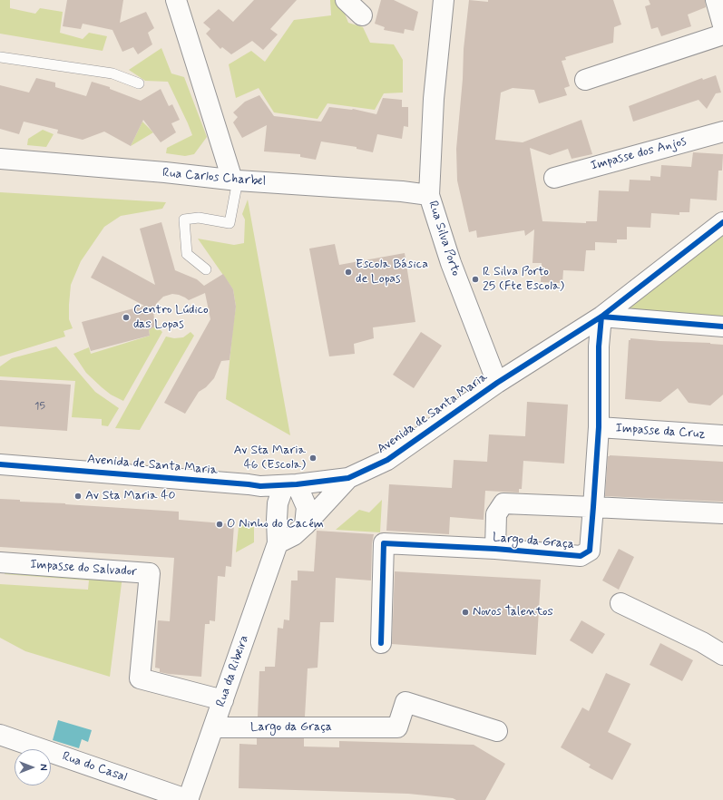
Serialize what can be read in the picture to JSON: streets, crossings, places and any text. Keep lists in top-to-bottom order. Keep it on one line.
{"streets":{"street":["Impasse dos Anjos","Rua Carlos Charbel","Rua Silva Porto","Avenida de Santa Maria","Impasse da Cruz","Largo da Graça","Impasse do Salvador","Rua da Ribeira","Rua do Casal"]},"crossings":[["Rua Carlos Charbel","Rua Silva Porto"],["Rua Silva Porto","Avenida de Santa Maria"],["Avenida de Santa Maria","Largo da Graça"],["Avenida de Santa Maria","Rua da Ribeira"],["Impasse da Cruz","Largo da Graça"],["Largo da Graça","Rua da Ribeira"],["Impasse do Salvador","Rua da Ribeira"],["Rua da Ribeira","Rua do Casal"]],"places":["Escola Básica de Lopas","R Silva Porto 25 (Fte Escola)","Centro Lúdico das Lopas","Av Sta Maria 46 (Escola)","Av Sta Maria 40","O Ninho do Cacém","Novos Talentos"],"house_numbers":["15"],"north":"right"}
